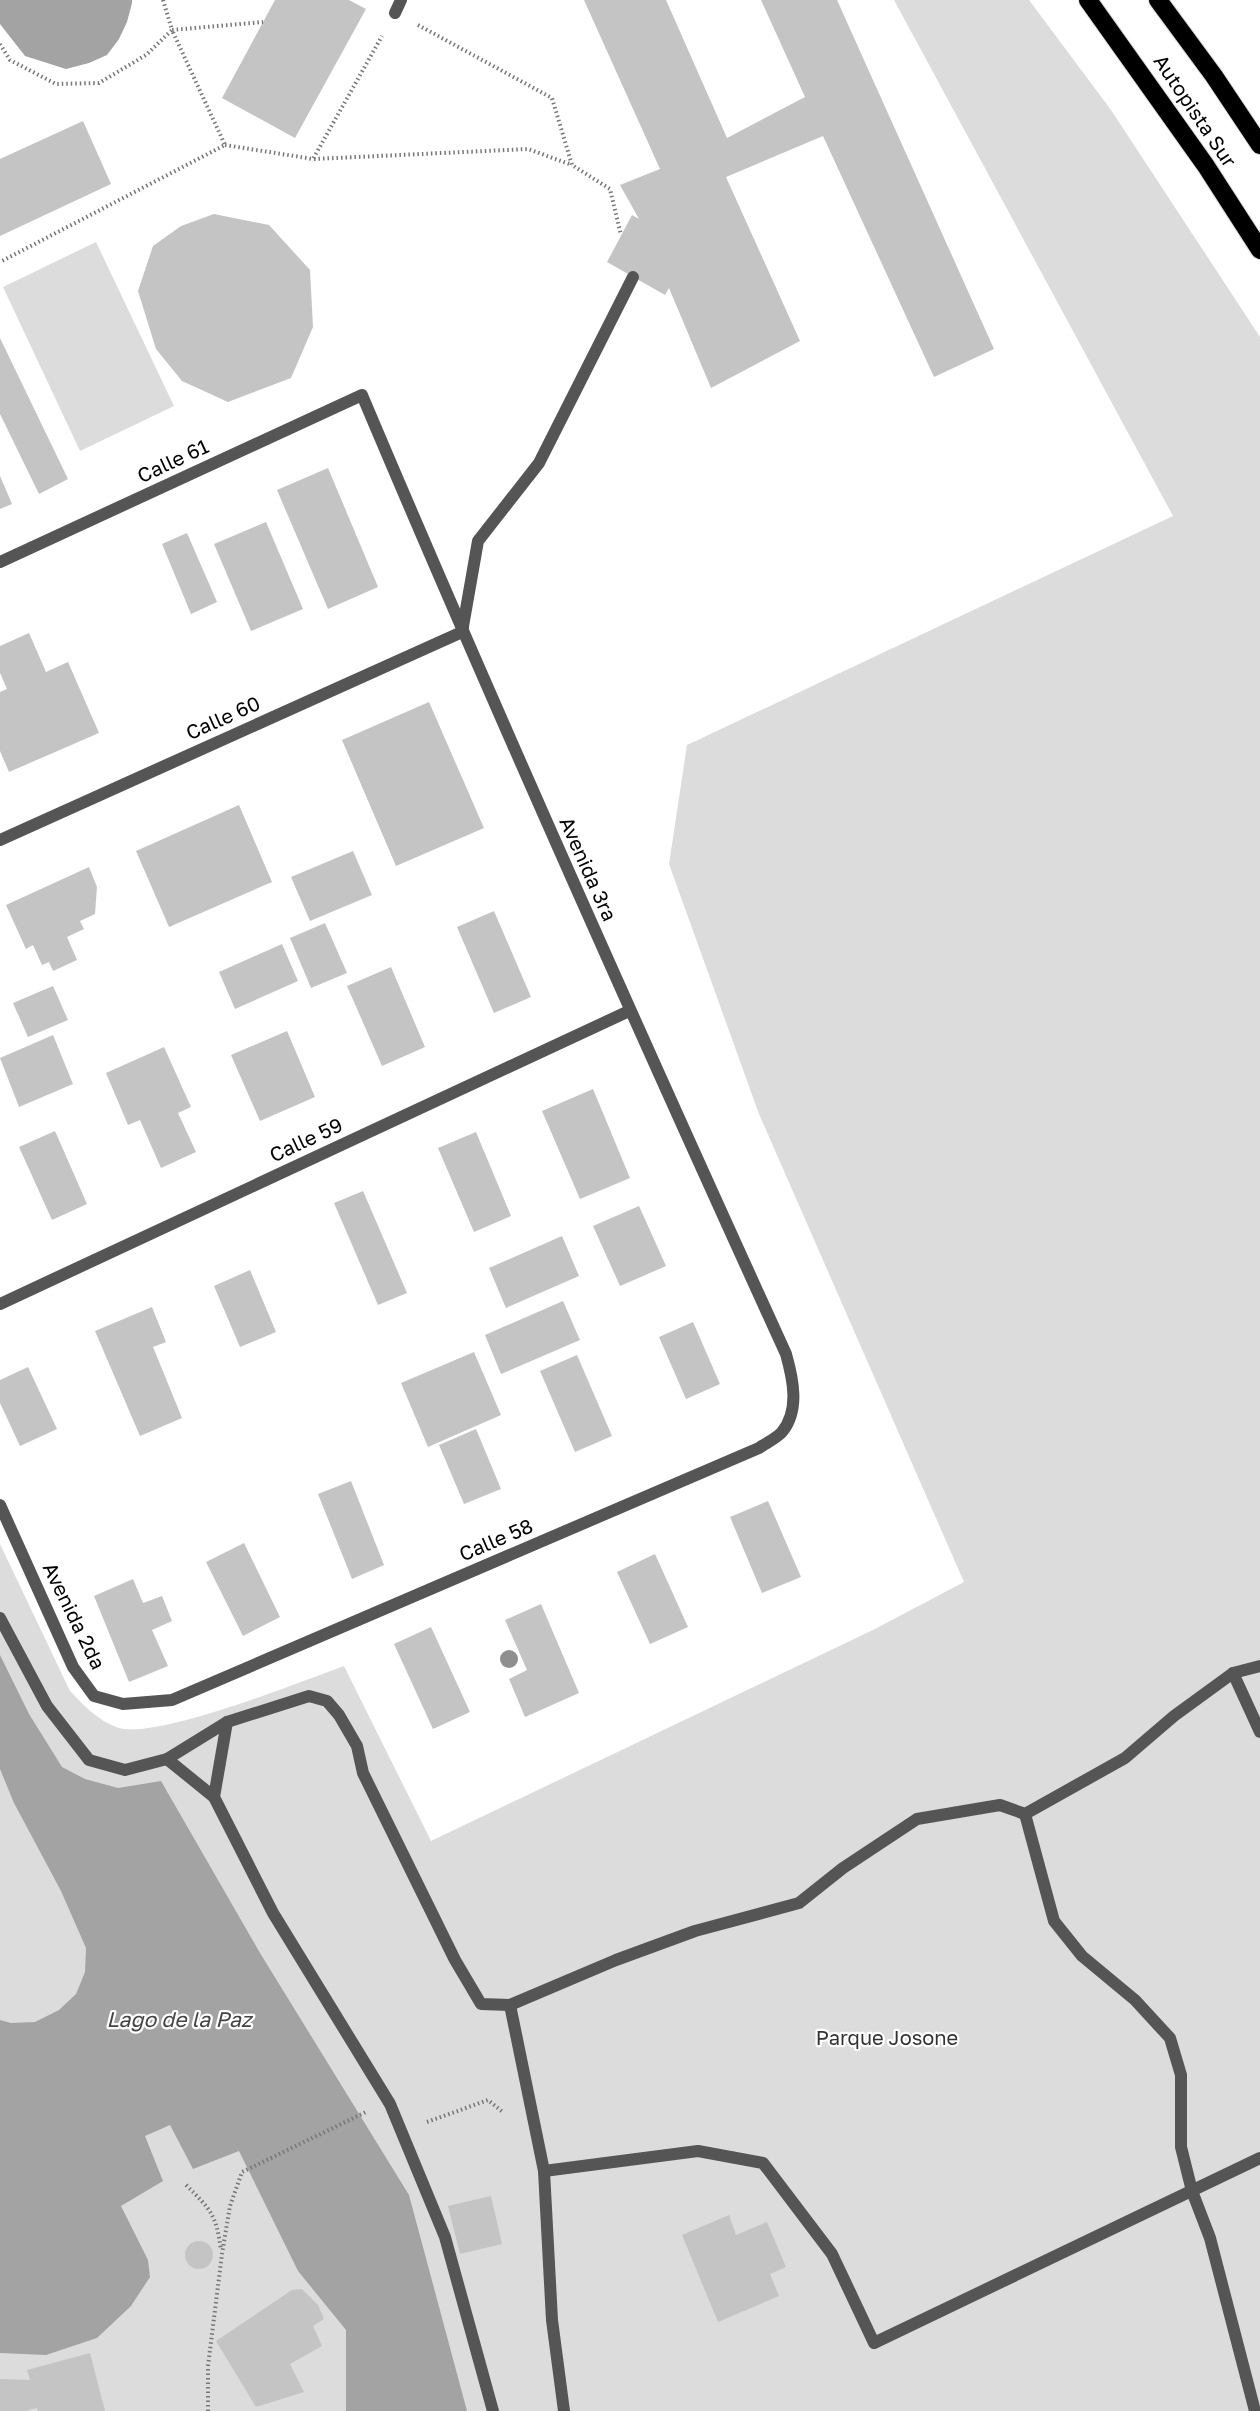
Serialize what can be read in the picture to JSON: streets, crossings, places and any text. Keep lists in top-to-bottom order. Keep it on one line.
{"streets":{"highway":["Autopista Sur"],"street":["Calle 61","Calle 60","Avenida 3ra","Calle 59","Calle 58","Avenida 2da"]},"crossings":[["Calle 61","Avenida 3ra"],["Calle 60","Avenida 3ra"],["Avenida 3ra","Calle 59"],["Avenida 3ra","Calle 58"],["Calle 58","Avenida 2da"]],"water":["Lago de la Paz"],"parks":["Parque Josone"]}
